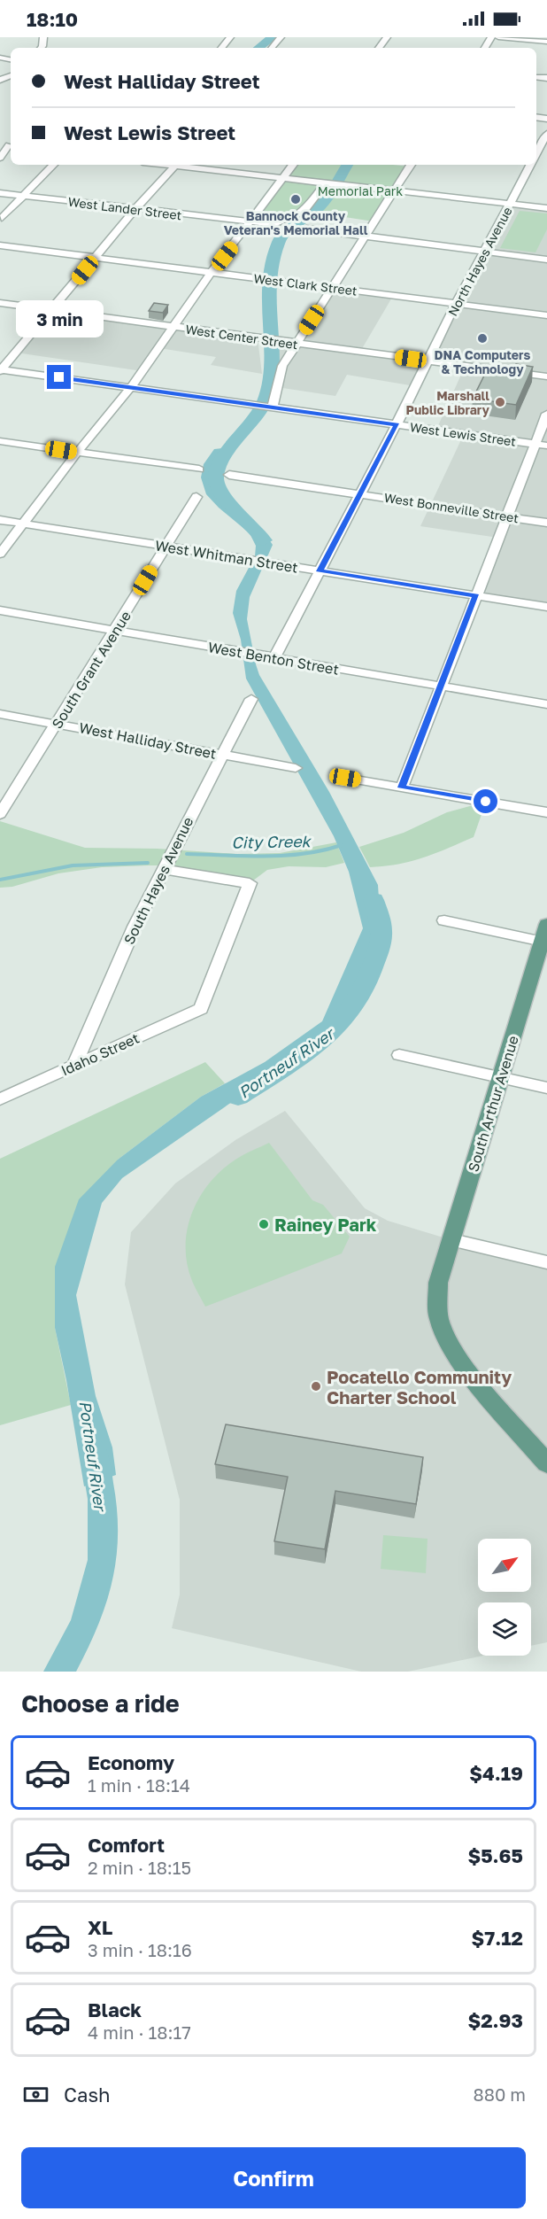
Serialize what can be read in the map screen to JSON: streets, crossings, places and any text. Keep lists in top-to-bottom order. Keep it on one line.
{"streets":{"main road":["South Arthur Avenue"],"street":["West Lander Street","North Hayes Avenue","West Clark Street","West Center Street","West Lewis Street","West Bonneville Street","West Whitman Street","West Benton Street","South Grant Avenue","West Halliday Street","South Hayes Avenue","Idaho Street"]},"crossings":[["North Hayes Avenue","West Clark Street"],["North Hayes Avenue","West Center Street"],["West Whitman Street","South Grant Avenue"],["West Benton Street","South Grant Avenue"],["South Grant Avenue","West Halliday Street"],["West Halliday Street","South Hayes Avenue"],["South Hayes Avenue","Idaho Street"]],"water":["City Creek","Portneuf River"],"parks":["Memorial Park"],"places":["Bannock County Veteran's Memorial Hall","DNA Computers & Technology","Marshall Public Library","Rainey Park","Pocatello Community Charter School"],"north":"top right","page":{"status":"18:10","banner":["West Halliday Street","West Lewis Street"],"bubble":"3 min","heading":"Choose a ride","list":[{"name":"Economy","note":"1 min · 18:14","value":"$4.19"},{"name":"Comfort","note":"2 min · 18:15","value":"$5.65"},{"name":"XL","note":"3 min · 18:16","value":"$7.12"},{"name":"Black","note":"4 min · 18:17","value":"$2.93"}],"pay":["Cash","880 m"],"buttons":"Confirm"}}
